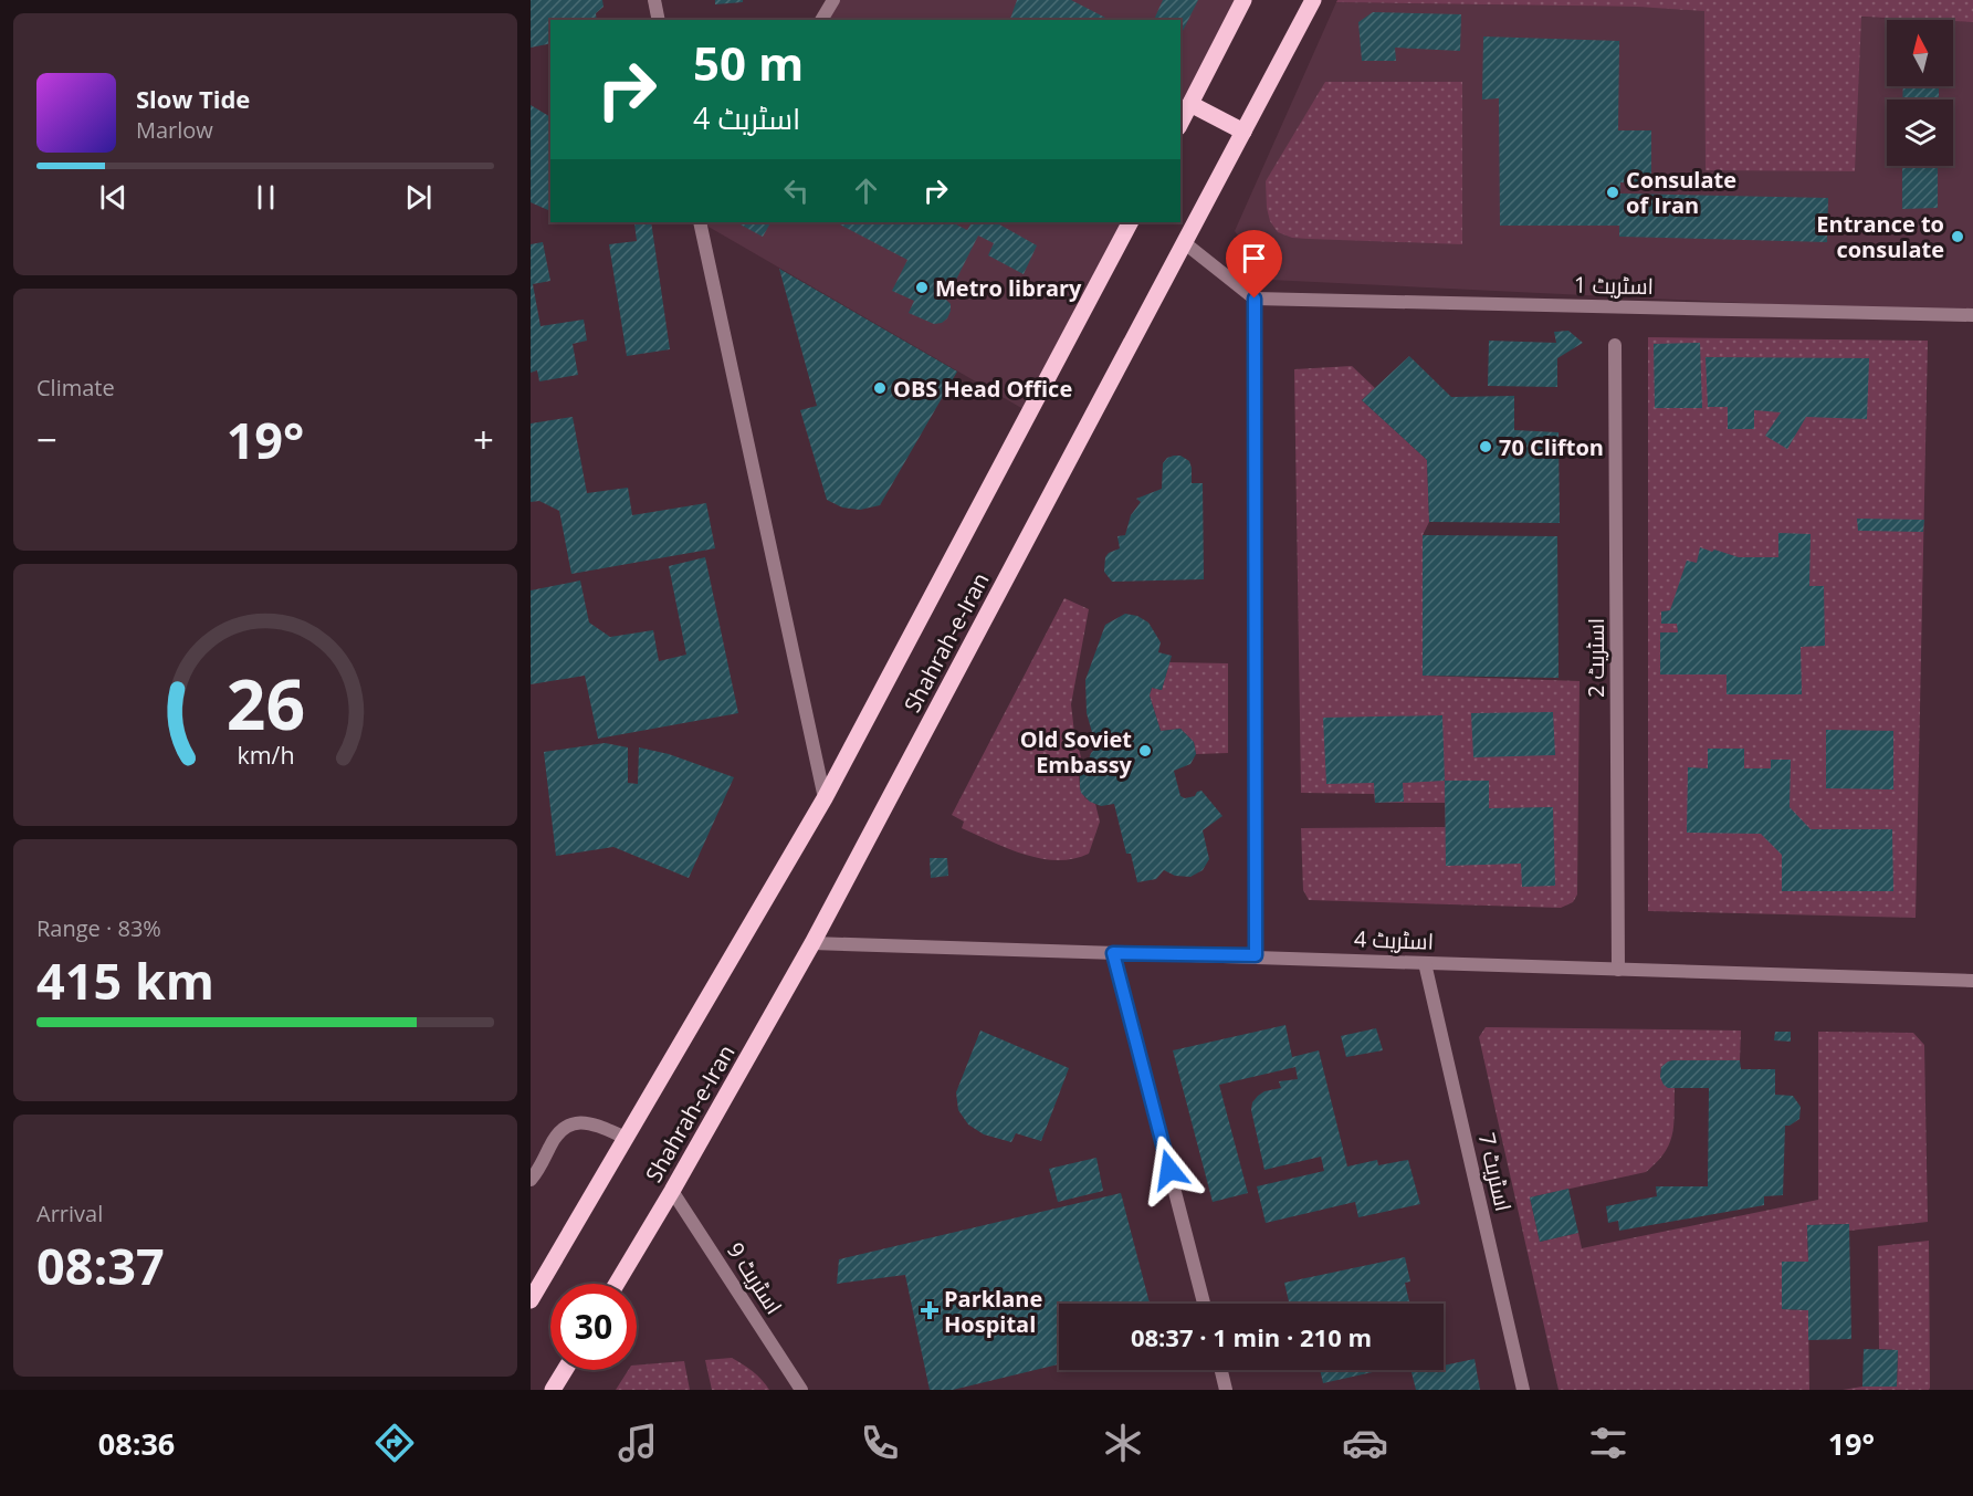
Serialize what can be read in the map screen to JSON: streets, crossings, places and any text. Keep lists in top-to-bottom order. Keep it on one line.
{"streets":{"main road":["Shahrah-e-Iran"],"street":["اسٹریٹ 1","اسٹریٹ 2","اسٹریٹ 4","اسٹریٹ 7","اسٹریٹ 9"]},"crossings":[["Shahrah-e-Iran","اسٹریٹ 4"],["Shahrah-e-Iran","اسٹریٹ 9"],["اسٹریٹ 2","اسٹریٹ 4"],["اسٹریٹ 4","اسٹریٹ 7"]],"places":{"other":["Consulate of Iran","Entrance to consulate","Metro library","OBS Head Office","70 Clifton","Old Soviet Embassy"],"health":["Parklane Hospital"]},"north":"top","page":{"turn":["50 m","اسٹریٹ 4"],"song":["Slow Tide","Marlow"],"tile":["Climate",["Range · 83%","415 km"],["Arrival","08:37"]],"heat":["−","19°","+"],"limit":"30","trip":"08:37 · 1 min · 210 m","tabs":["08:36","19°"],"gauge":["26","km/h"]}}
